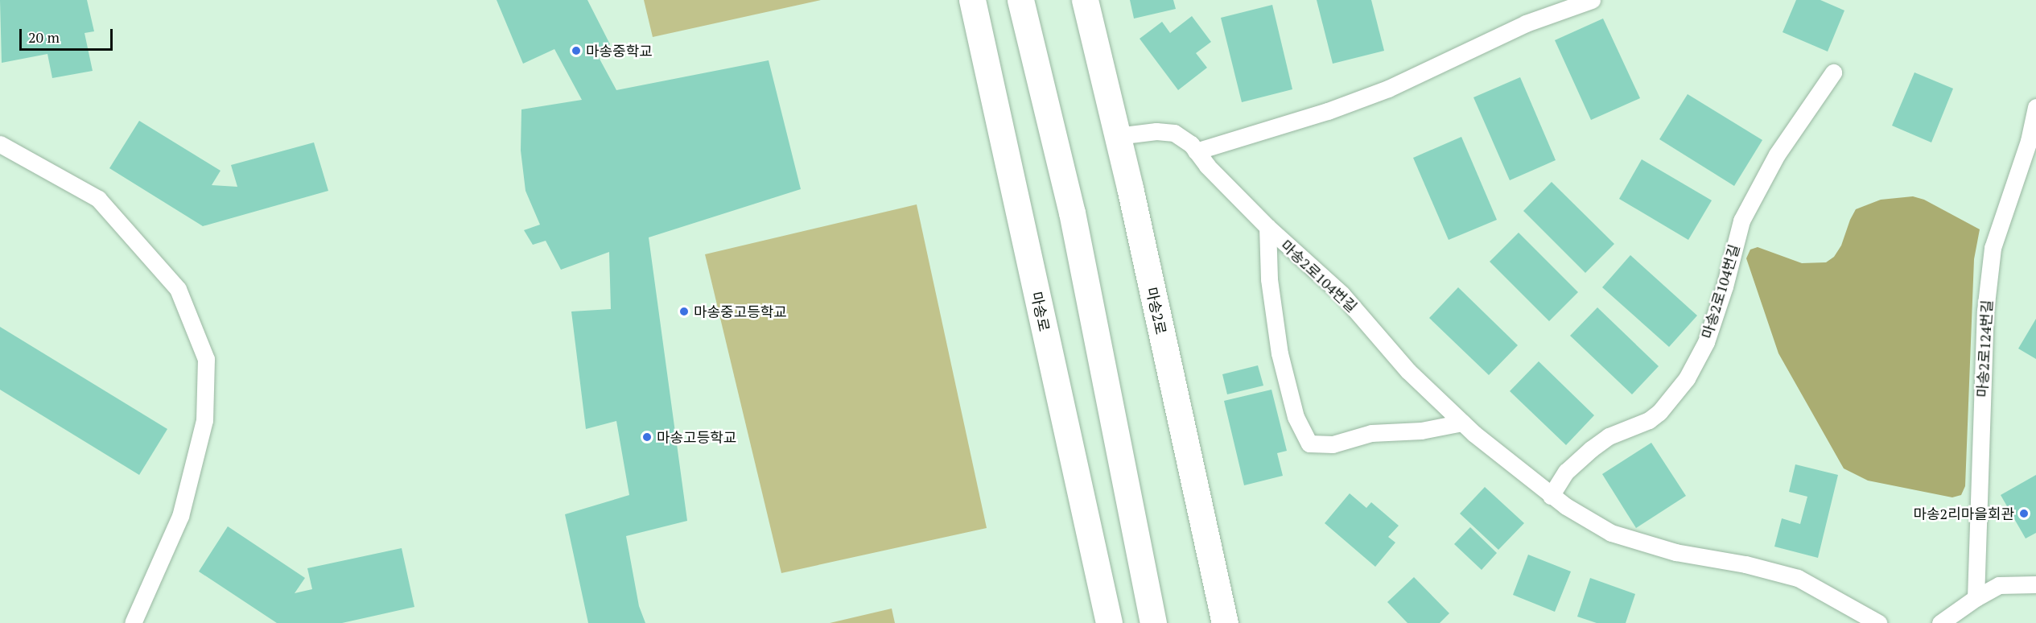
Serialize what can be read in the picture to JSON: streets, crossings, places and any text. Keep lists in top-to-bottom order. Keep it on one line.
{"streets":{"street":["마송2로","마송로"],"lane":["마송2로104번길","마송2로124번길"]},"crossings":[["마송2로104번길","마송2로"]],"places":["마송중학교","마송중고등학교","마송고등학교","마송2리마을회관"],"scale_bar":"20 m"}
